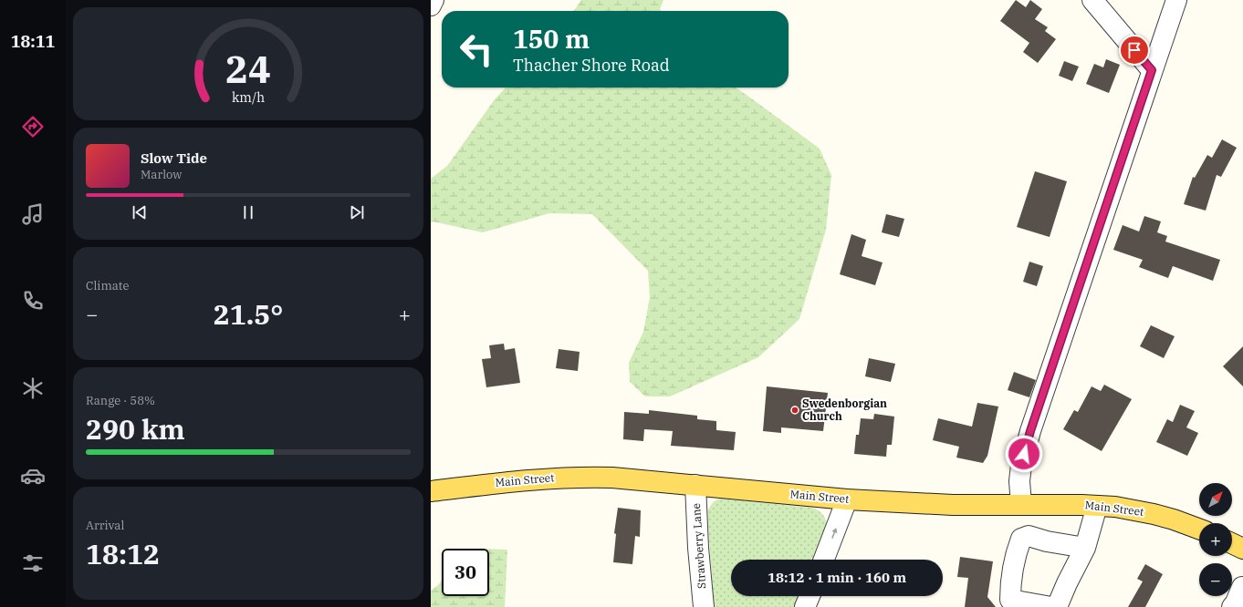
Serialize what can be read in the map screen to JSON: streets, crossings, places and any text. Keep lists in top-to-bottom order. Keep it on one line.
{"streets":{"main road":["Main Street"],"street":["Strawberry Lane"]},"crossings":[["Main Street","Strawberry Lane"]],"places":["Swedenborgian Church"],"north":"top right","page":{"tabs":"18:11","turn":["150 m","Thacher Shore Road"],"song":["Slow Tide","Marlow"],"tile":["Climate",["Range · 58%","290 km"],["Arrival","18:12"]],"heat":["−","21.5°","+"],"map_buttons":["+","−"],"limit":"30","trip":"18:12 · 1 min · 160 m","gauge":["24","km/h"]}}
